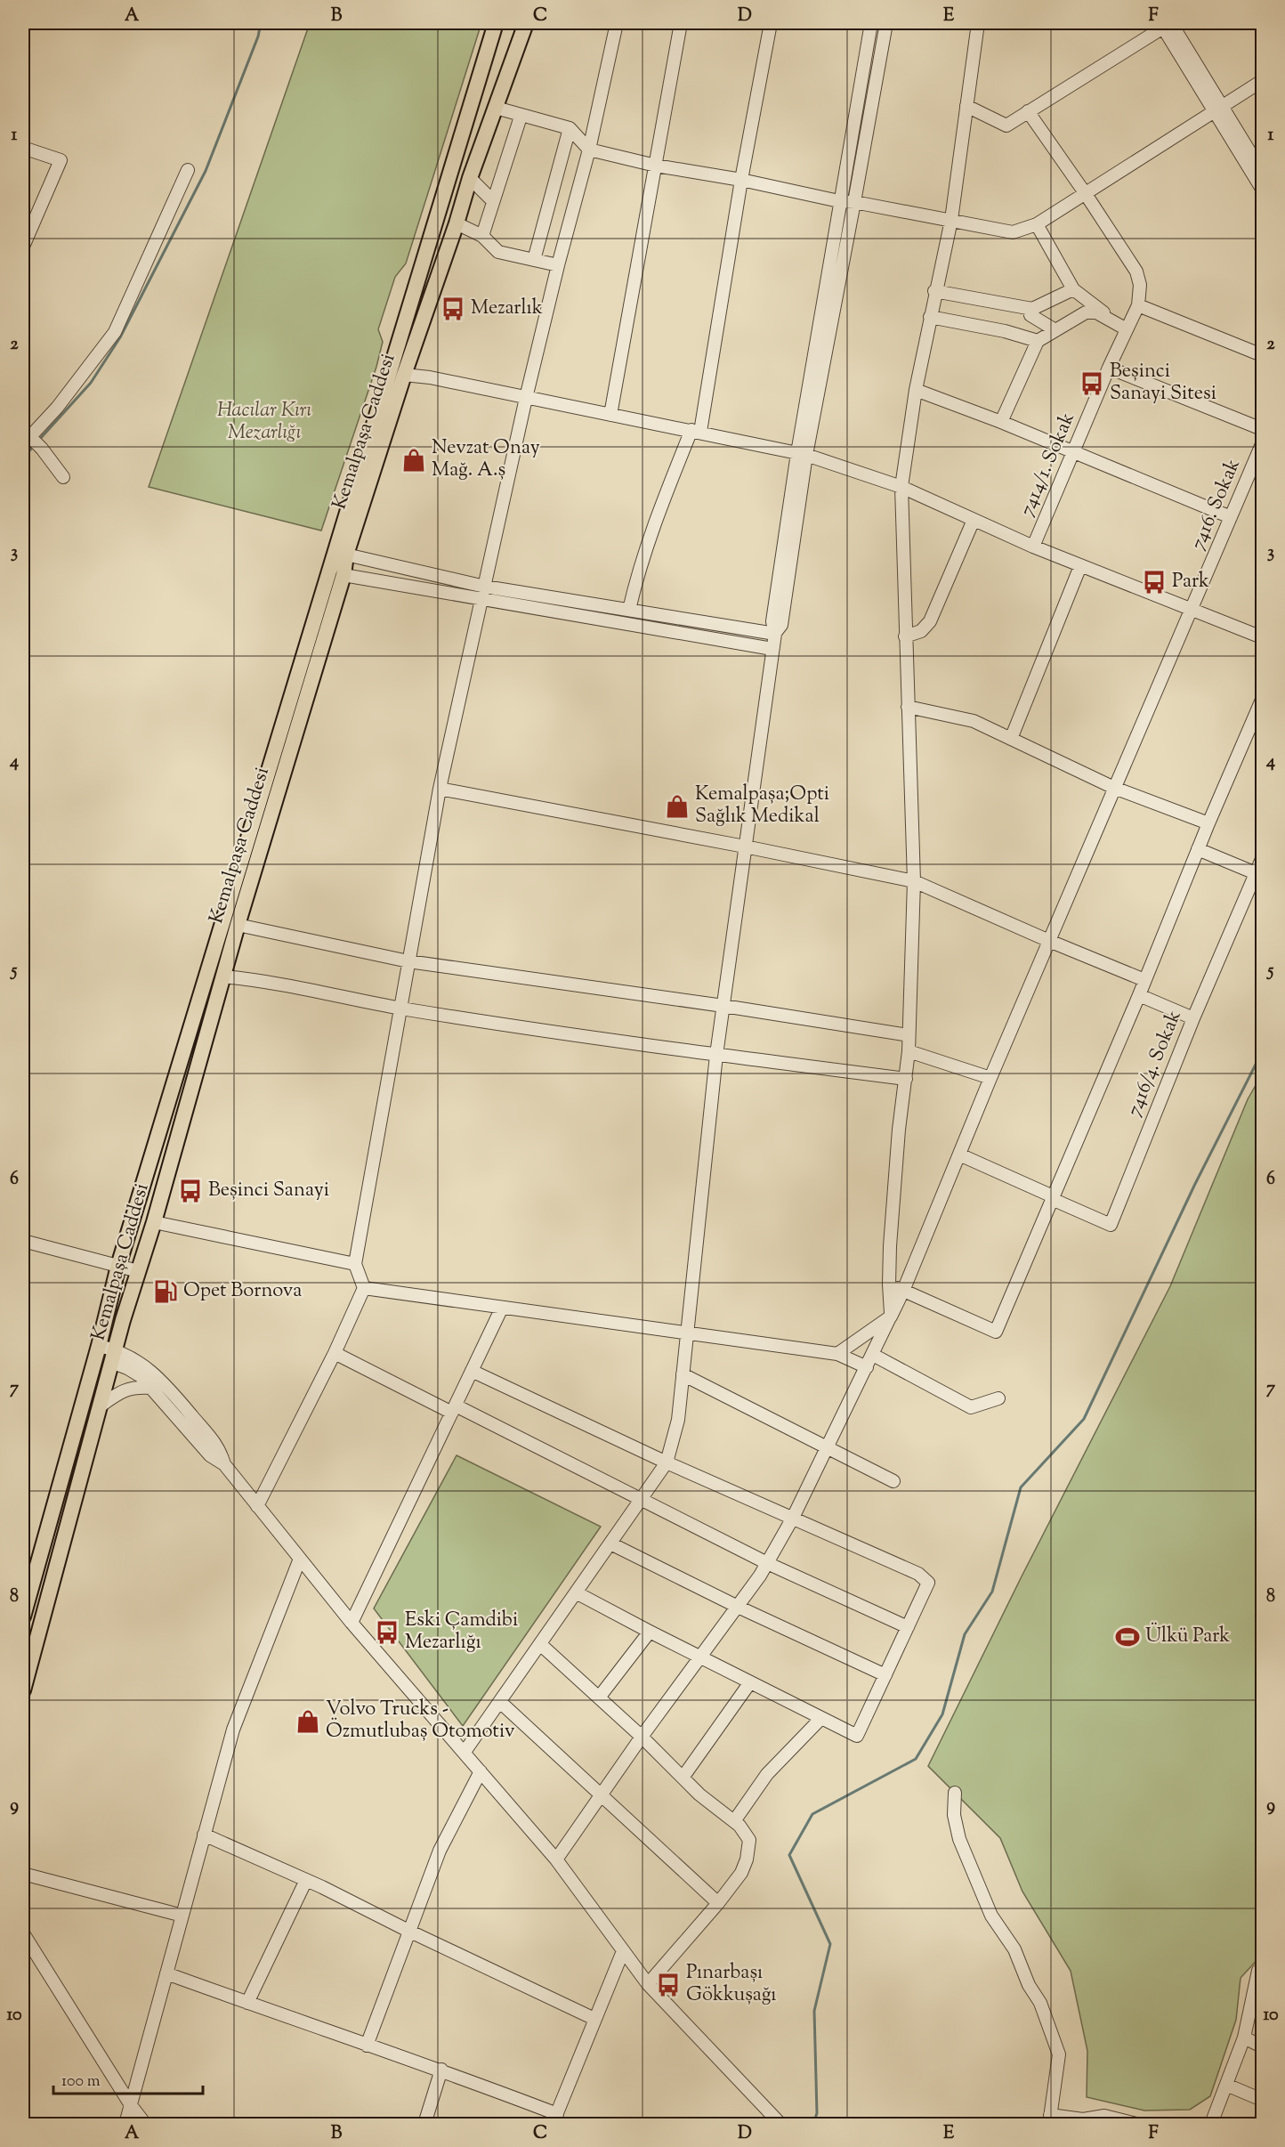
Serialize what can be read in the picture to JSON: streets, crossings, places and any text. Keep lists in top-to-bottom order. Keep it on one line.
{"streets":{"main road":["Kemalpaşa Caddesi"],"street":["7414/1. Sokak","7416. Sokak","7416/4. Sokak"]},"parks":["Hacılar Kırı Mezarlığı"],"places":{"bus stop":["Mezarlık","Beşinci Sanayi Sitesi","Park","Beşinci Sanayi","Eski Çamdibi Mezarlığı","Pınarbaşı Gökkuşağı"],"shop":["Nevzat Onay Mağ. A.ş","Kemalpaşa;Opti Sağlık Medikal","Volvo Trucks - Özmutlubaş Otomotiv"],"fuel station":["Opet Bornova"],"sports":["Ülkü Park"]},"scale_bar":"100 m","grid":{"columns":["A","B","C","D","E","F"],"rows":["1","2","3","4","5","6","7","8","9","10"]}}
